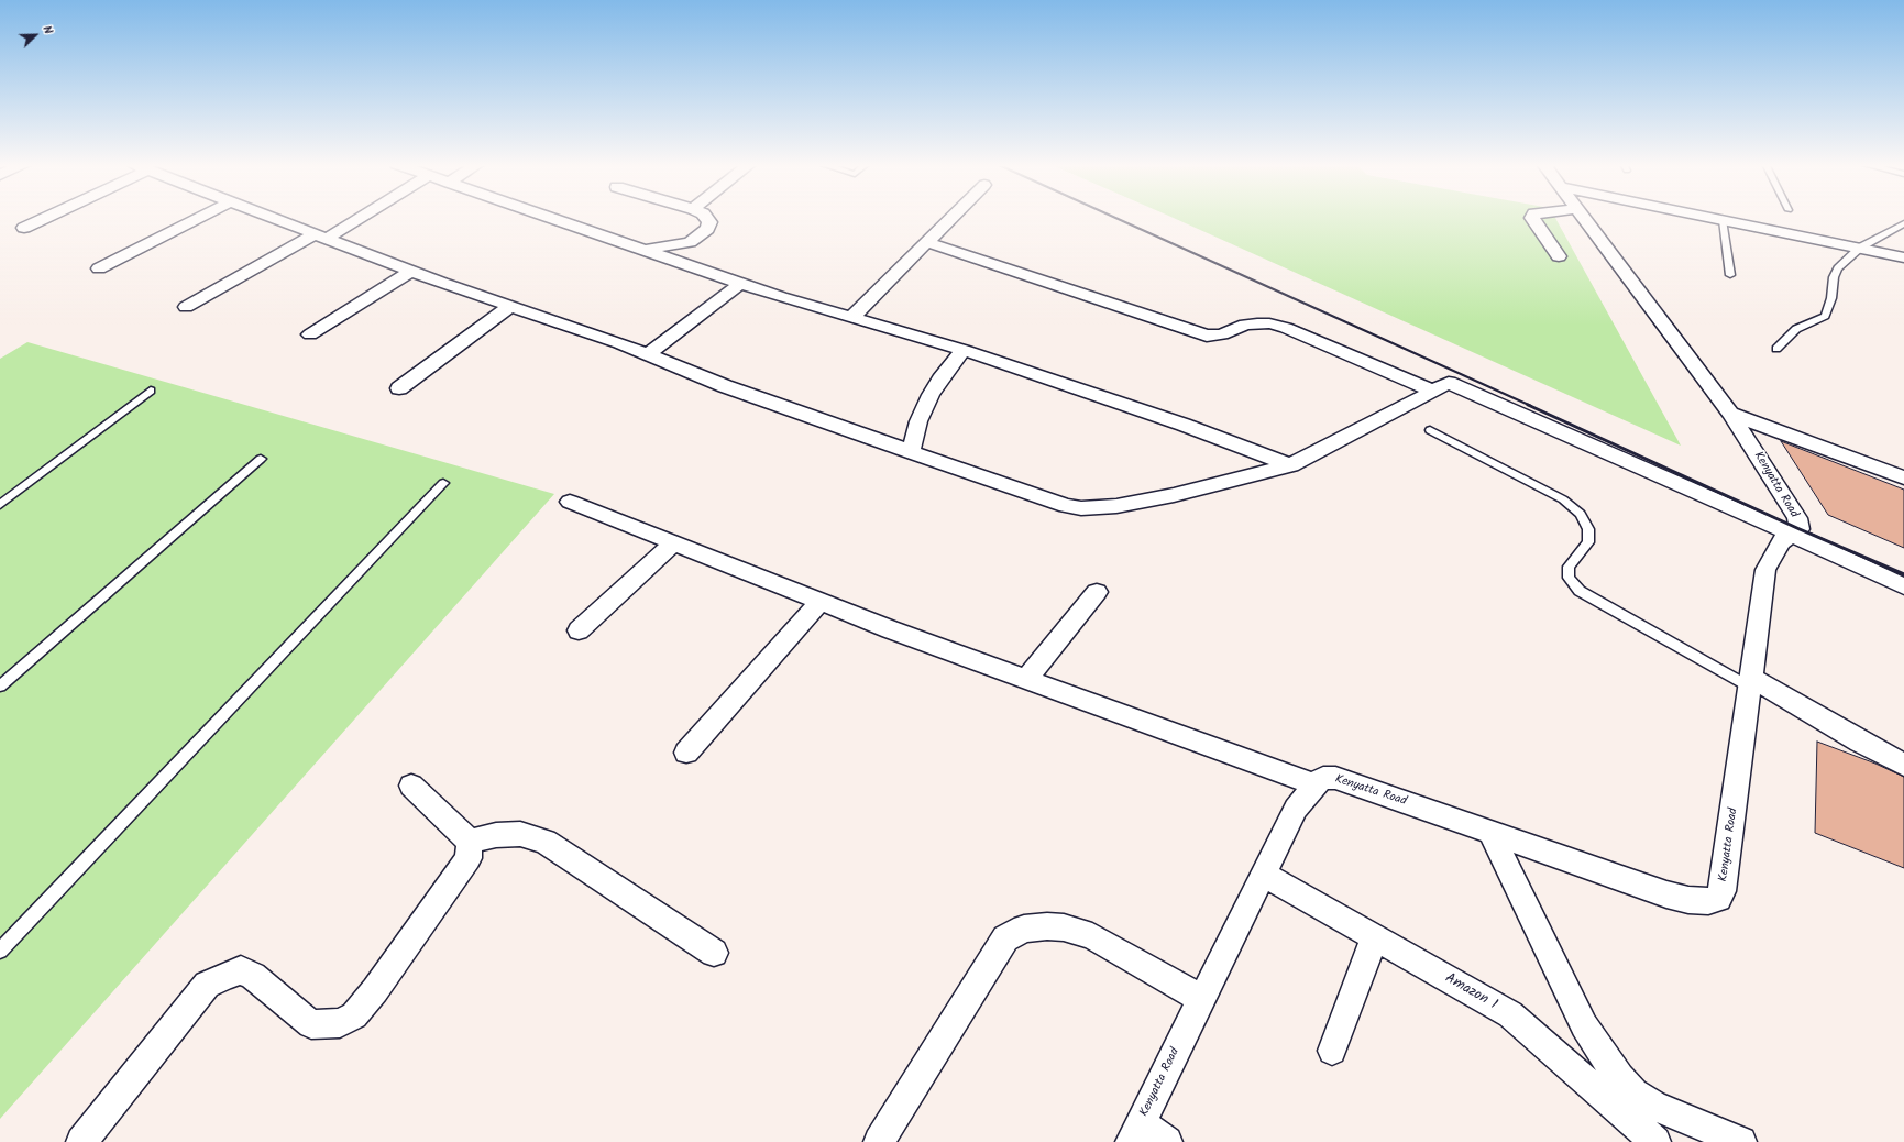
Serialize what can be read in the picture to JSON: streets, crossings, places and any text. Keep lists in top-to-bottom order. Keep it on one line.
{"streets":{"street":["Kenyatta Road","Amazon 1"]},"crossings":[["Kenyatta Road","Amazon 1"]],"north":"top right"}
